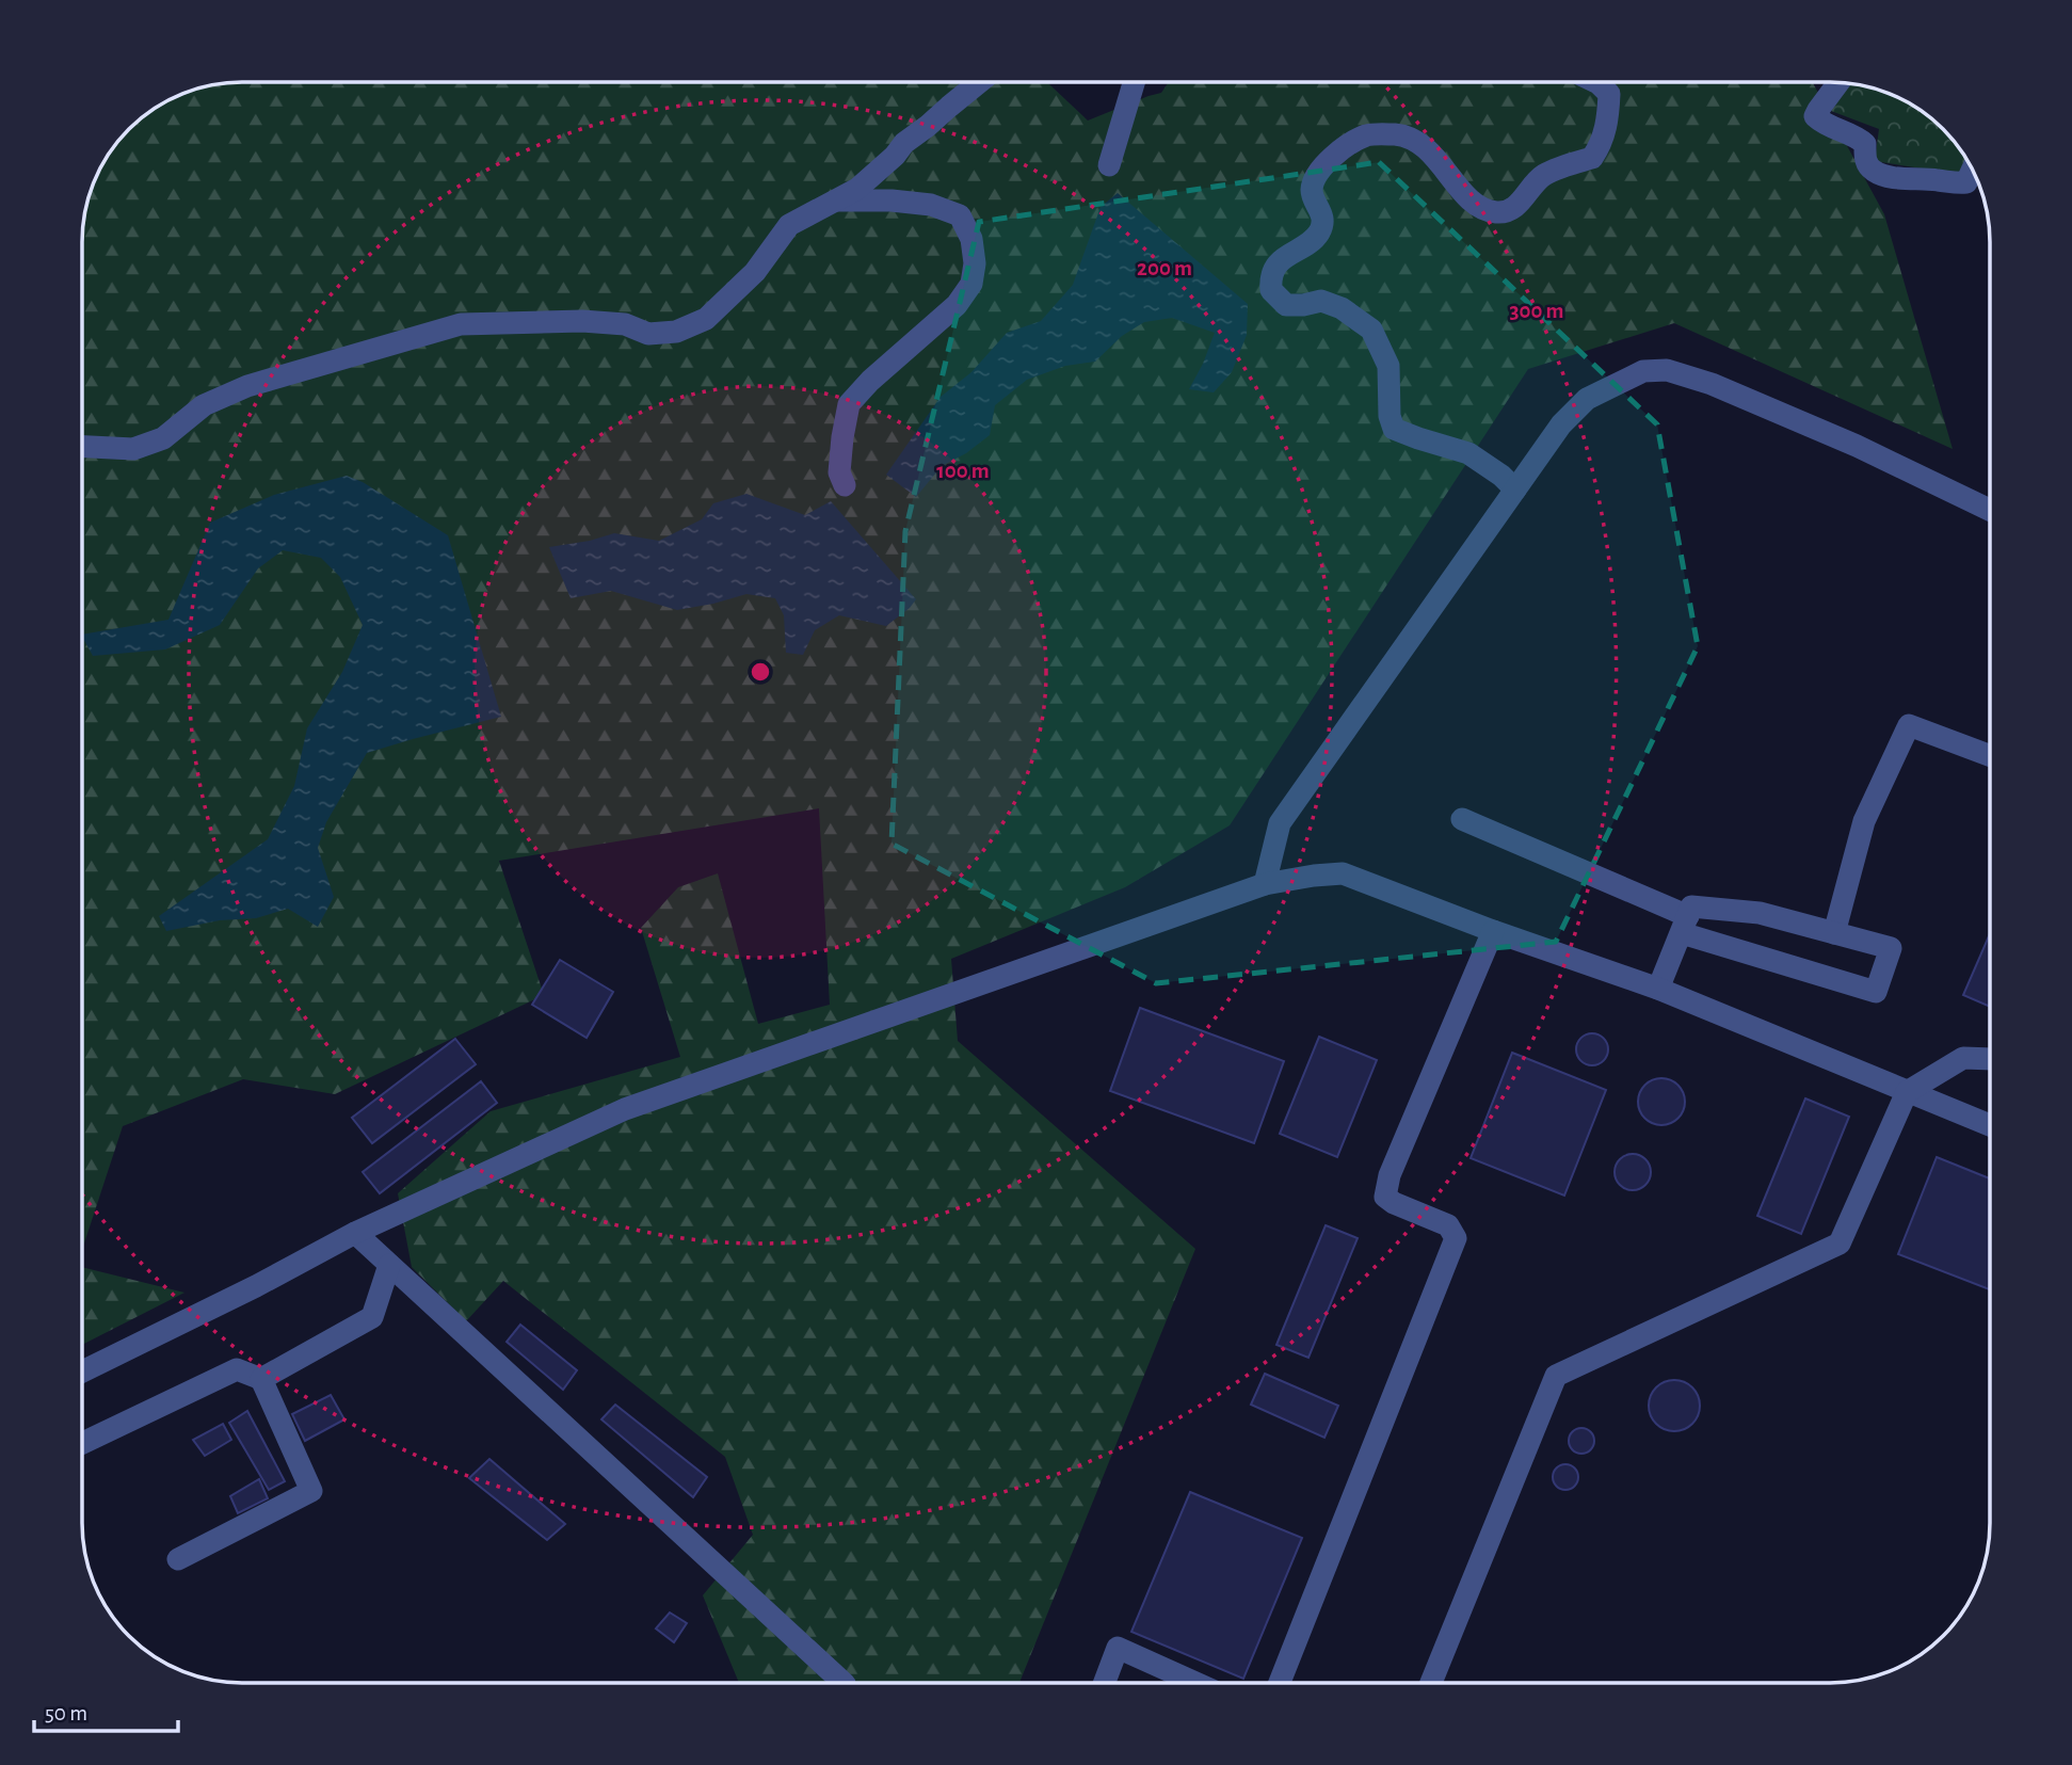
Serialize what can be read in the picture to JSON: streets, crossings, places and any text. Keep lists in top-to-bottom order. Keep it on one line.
{"scale_bar":"50 m","rings":["200 m","300 m","100 m"]}
